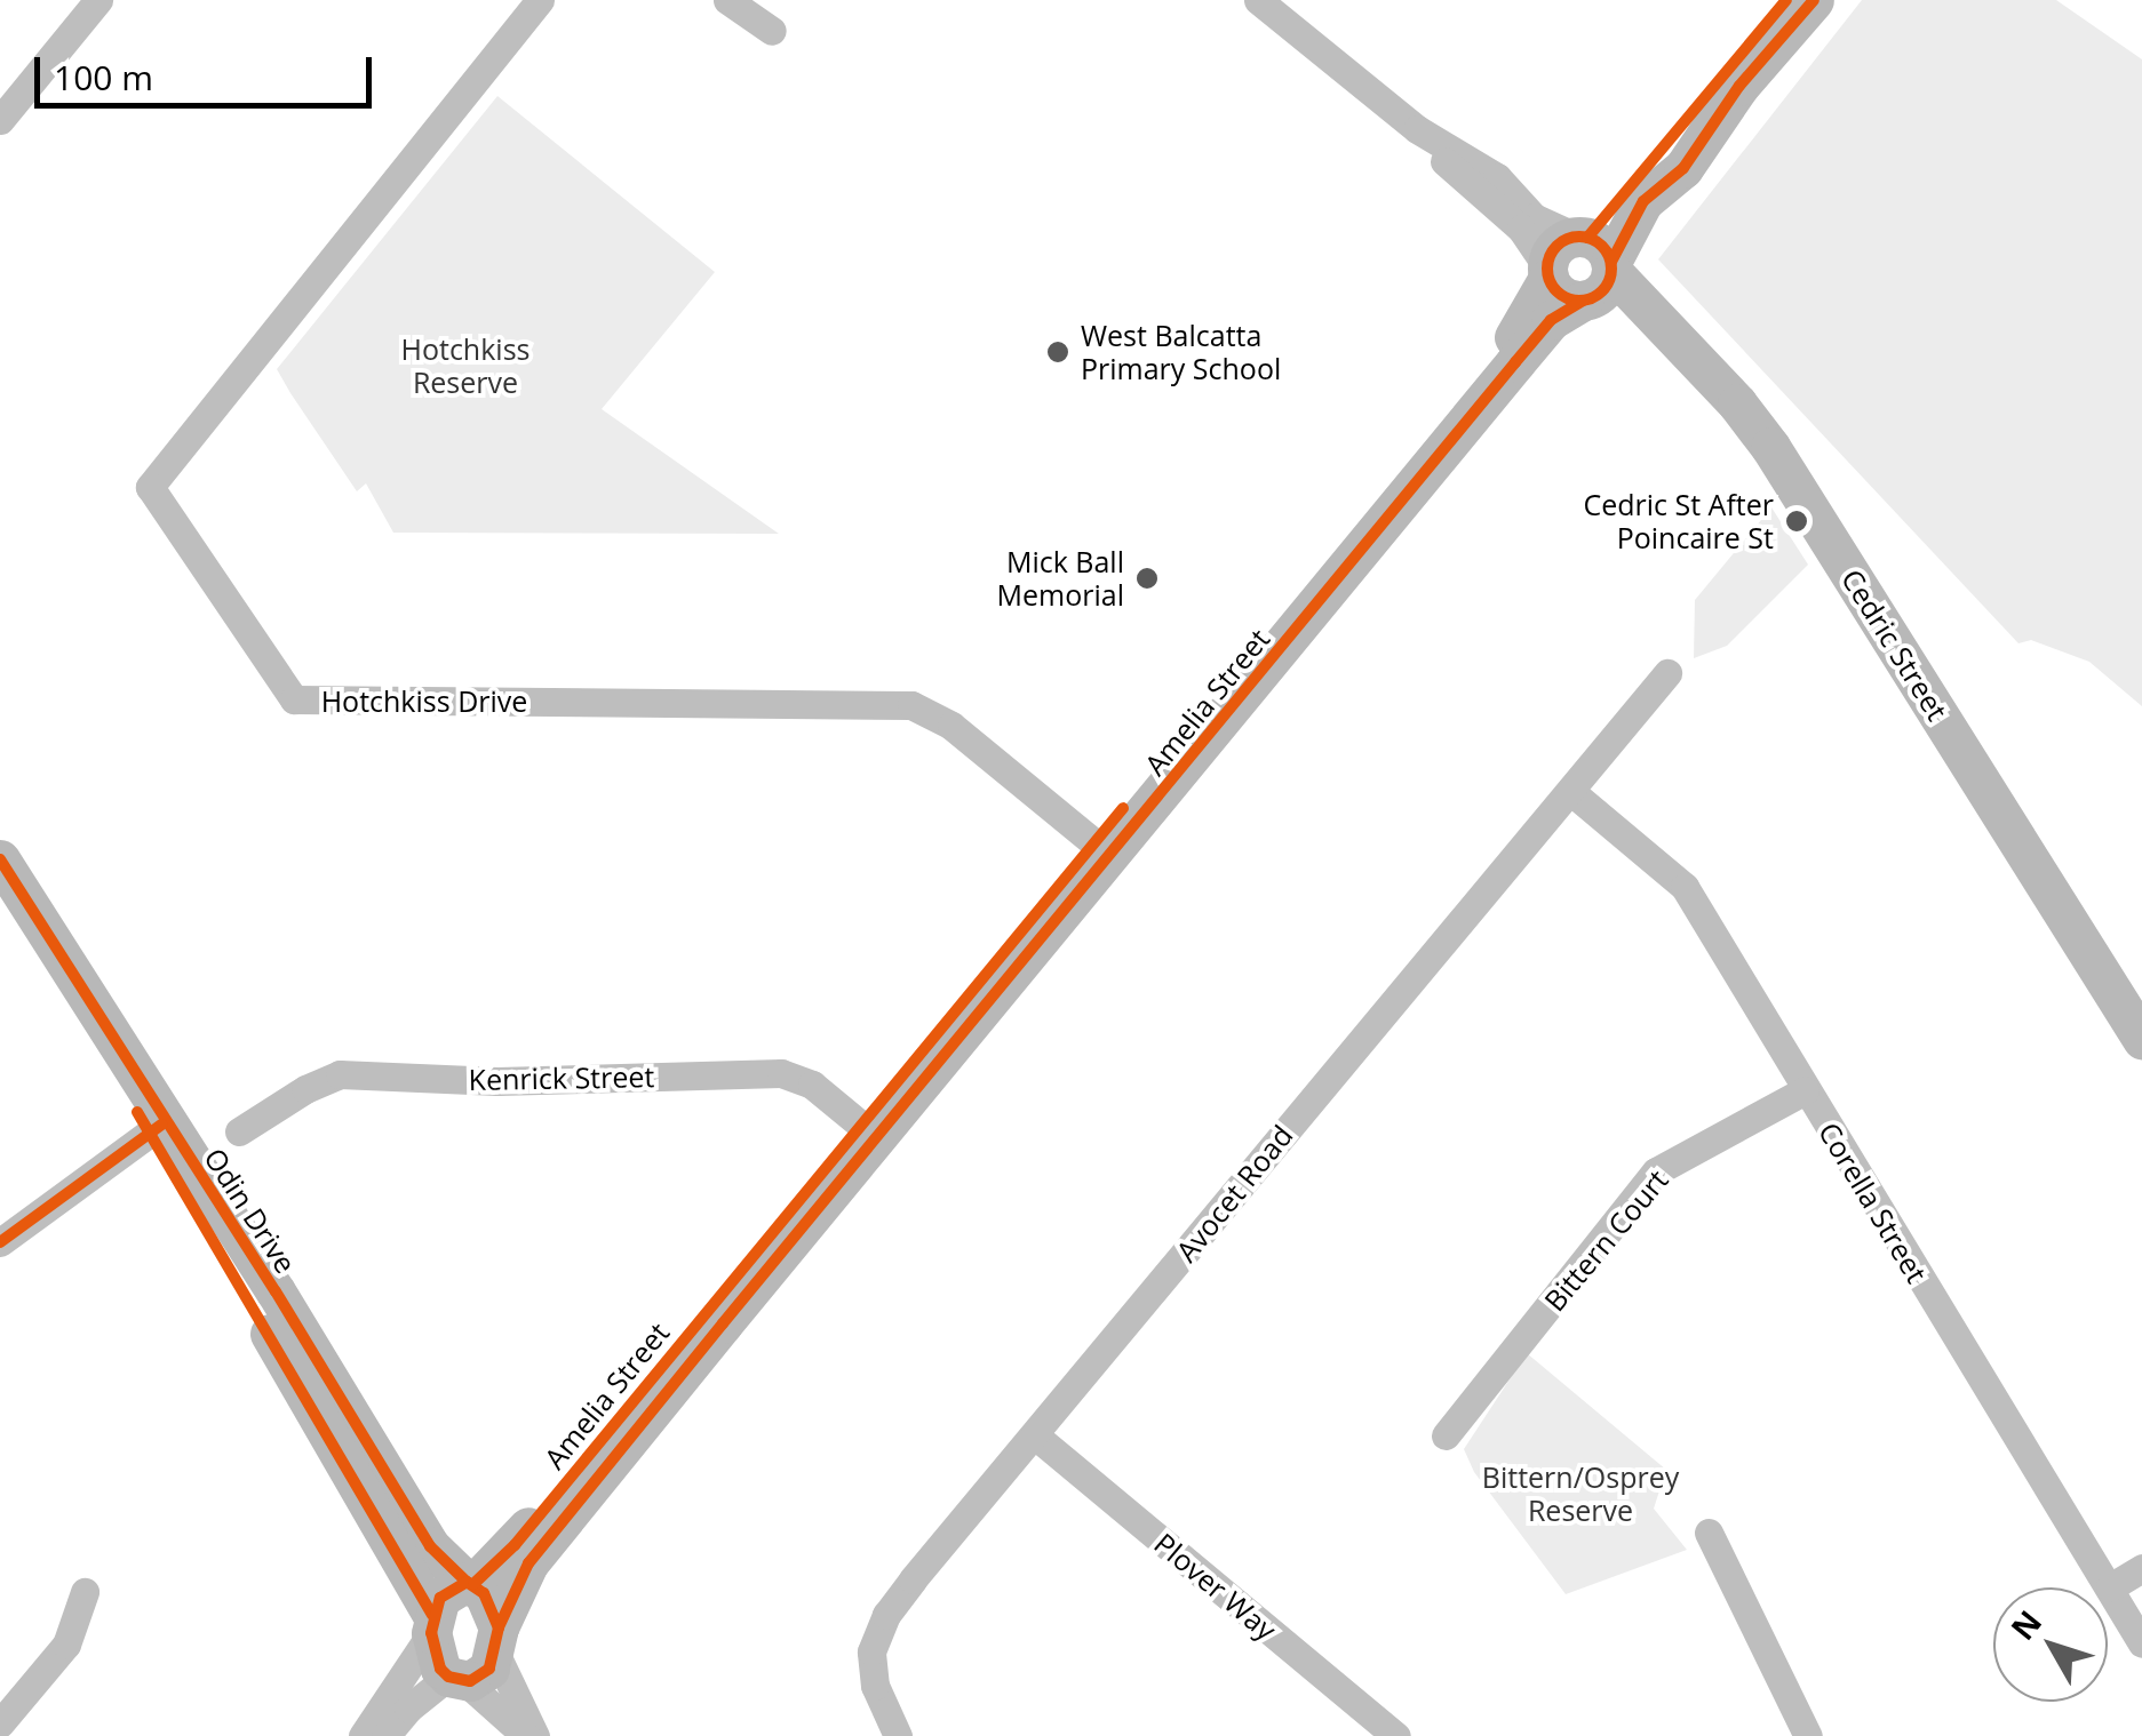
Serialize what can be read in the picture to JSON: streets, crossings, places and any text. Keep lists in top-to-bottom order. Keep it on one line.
{"streets":{"main road":["Cedric Street","Amelia Street","Odin Drive"],"street":["Hotchkiss Drive","Kenrick Street","Avocet Road","Corella Street","Bittern Court","Plover Way"]},"crossings":[["Cedric Street","Amelia Street"],["Hotchkiss Drive","Amelia Street"],["Amelia Street","Kenrick Street"],["Amelia Street","Odin Drive"],["Avocet Road","Corella Street"],["Avocet Road","Plover Way"],["Corella Street","Bittern Court"]],"parks":["Hotchkiss Reserve","Bittern/Osprey Reserve"],"places":["West Balcatta Primary School","Cedric St After Poincaire St","Mick Ball Memorial"],"scale_bar":"100 m","north":"top left"}
